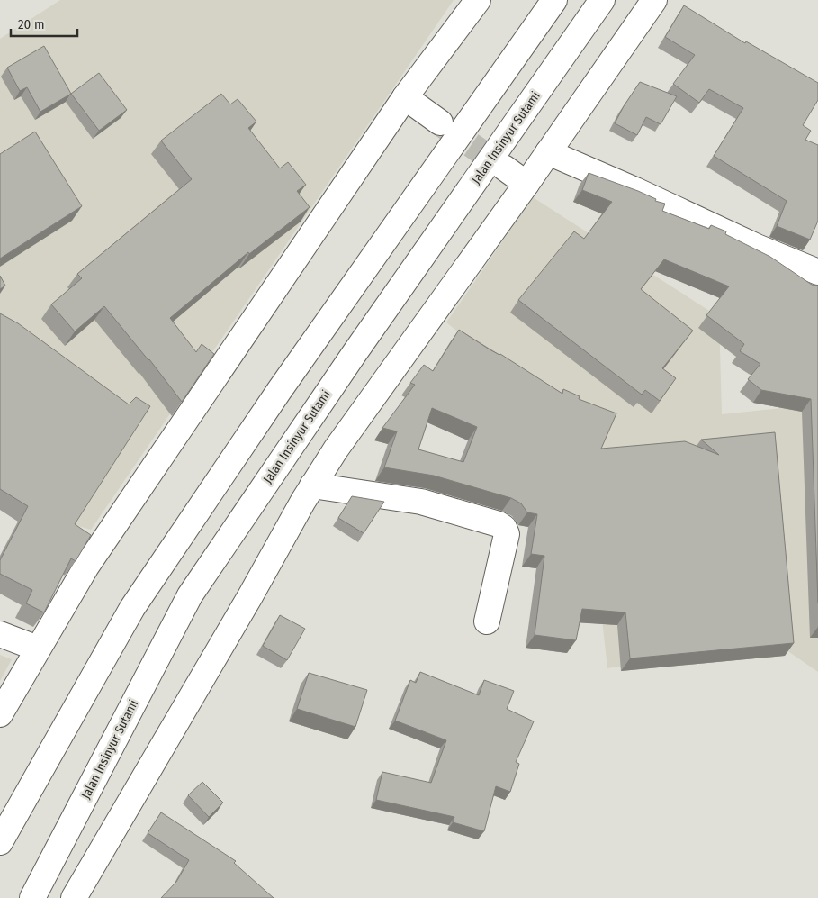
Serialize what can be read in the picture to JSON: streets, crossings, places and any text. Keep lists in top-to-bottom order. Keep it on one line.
{"streets":{"main road":["Jalan Insinyur Sutami"]},"scale_bar":"20 m"}
